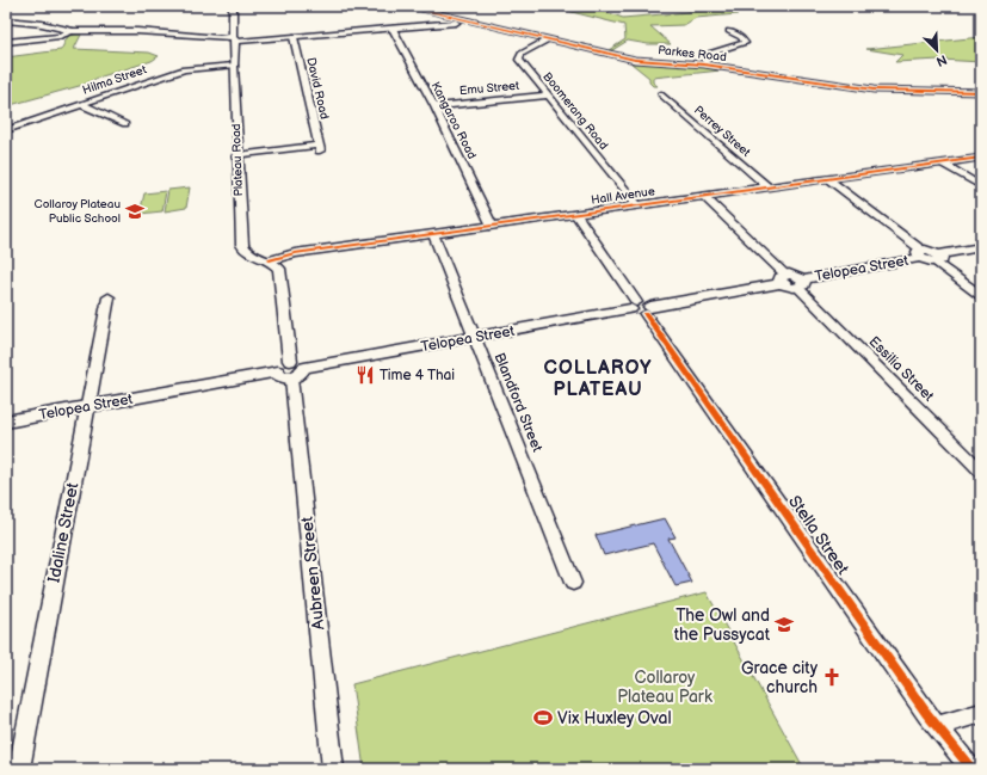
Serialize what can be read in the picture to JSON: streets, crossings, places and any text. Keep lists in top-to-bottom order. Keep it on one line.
{"streets":{"street":["Parkes Road","Hilma Street","David Road","Emu Street","Boomerang Road","Kangaroo Road","Perrey Street","Plateau Road","Hall Avenue","Telopea Street","Essilia Street","Blandford Street","Idaline Street","Stella Street","Aubreen Street"]},"crossings":[["Parkes Road","Boomerang Road"],["Hilma Street","Plateau Road"],["David Road","Plateau Road"],["Emu Street","Boomerang Road"],["Emu Street","Kangaroo Road"],["Boomerang Road","Hall Avenue"],["Kangaroo Road","Hall Avenue"],["Perrey Street","Hall Avenue"],["Plateau Road","Hall Avenue"],["Plateau Road","Aubreen Street"],["Hall Avenue","Blandford Street"],["Hall Avenue","Stella Street"],["Hall Avenue","Aubreen Street"],["Telopea Street","Essilia Street"],["Telopea Street","Blandford Street"],["Telopea Street","Idaline Street"],["Telopea Street","Stella Street"],["Telopea Street","Aubreen Street"]],"districts":["COLLAROY PLATEAU"],"parks":["Collaroy Plateau Park"],"places":{"school or university":["Collaroy Plateau Public School","The Owl and the Pussycat"],"restaurant":["Time 4 Thai"],"church":["Grace city church"],"sports":["Vix Huxley Oval"]},"north":"bottom right"}
